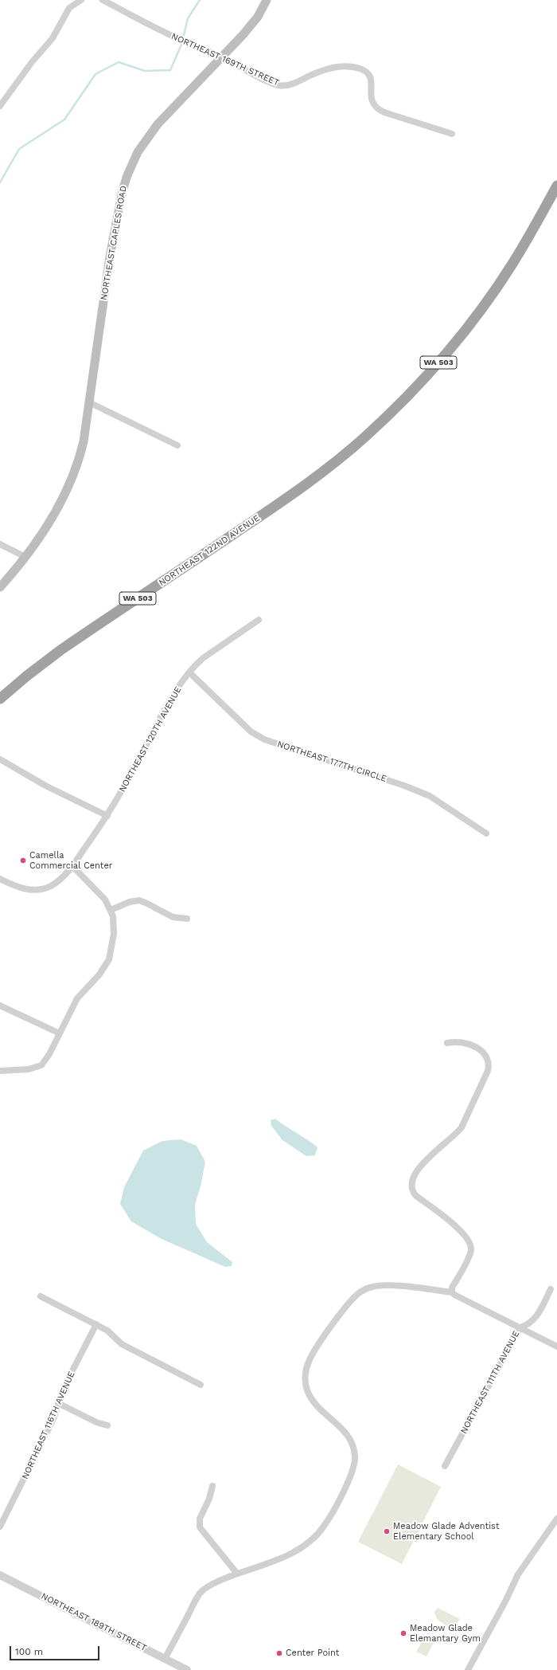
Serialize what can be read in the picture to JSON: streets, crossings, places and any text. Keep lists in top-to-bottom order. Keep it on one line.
{"streets":{"highway":["WA 503","NORTHEAST 122ND AVENUE"],"main road":["NORTHEAST CAPLES ROAD"],"street":["NORTHEAST 169TH STREET","NORTHEAST 120TH AVENUE","NORTHEAST 177TH CIRCLE","NORTHEAST 111TH AVENUE","NORTHEAST 116TH AVENUE","NORTHEAST 189TH STREET"]},"crossings":[["NORTHEAST 169TH STREET","NORTHEAST CAPLES ROAD"],["NORTHEAST 120TH AVENUE","NORTHEAST 177TH CIRCLE"]],"places":["Camella Commercial Center","Meadow Glade Adventist Elementary School","Meadow Glade Elemantary Gym","Center Point"],"scale_bar":"100 m"}
